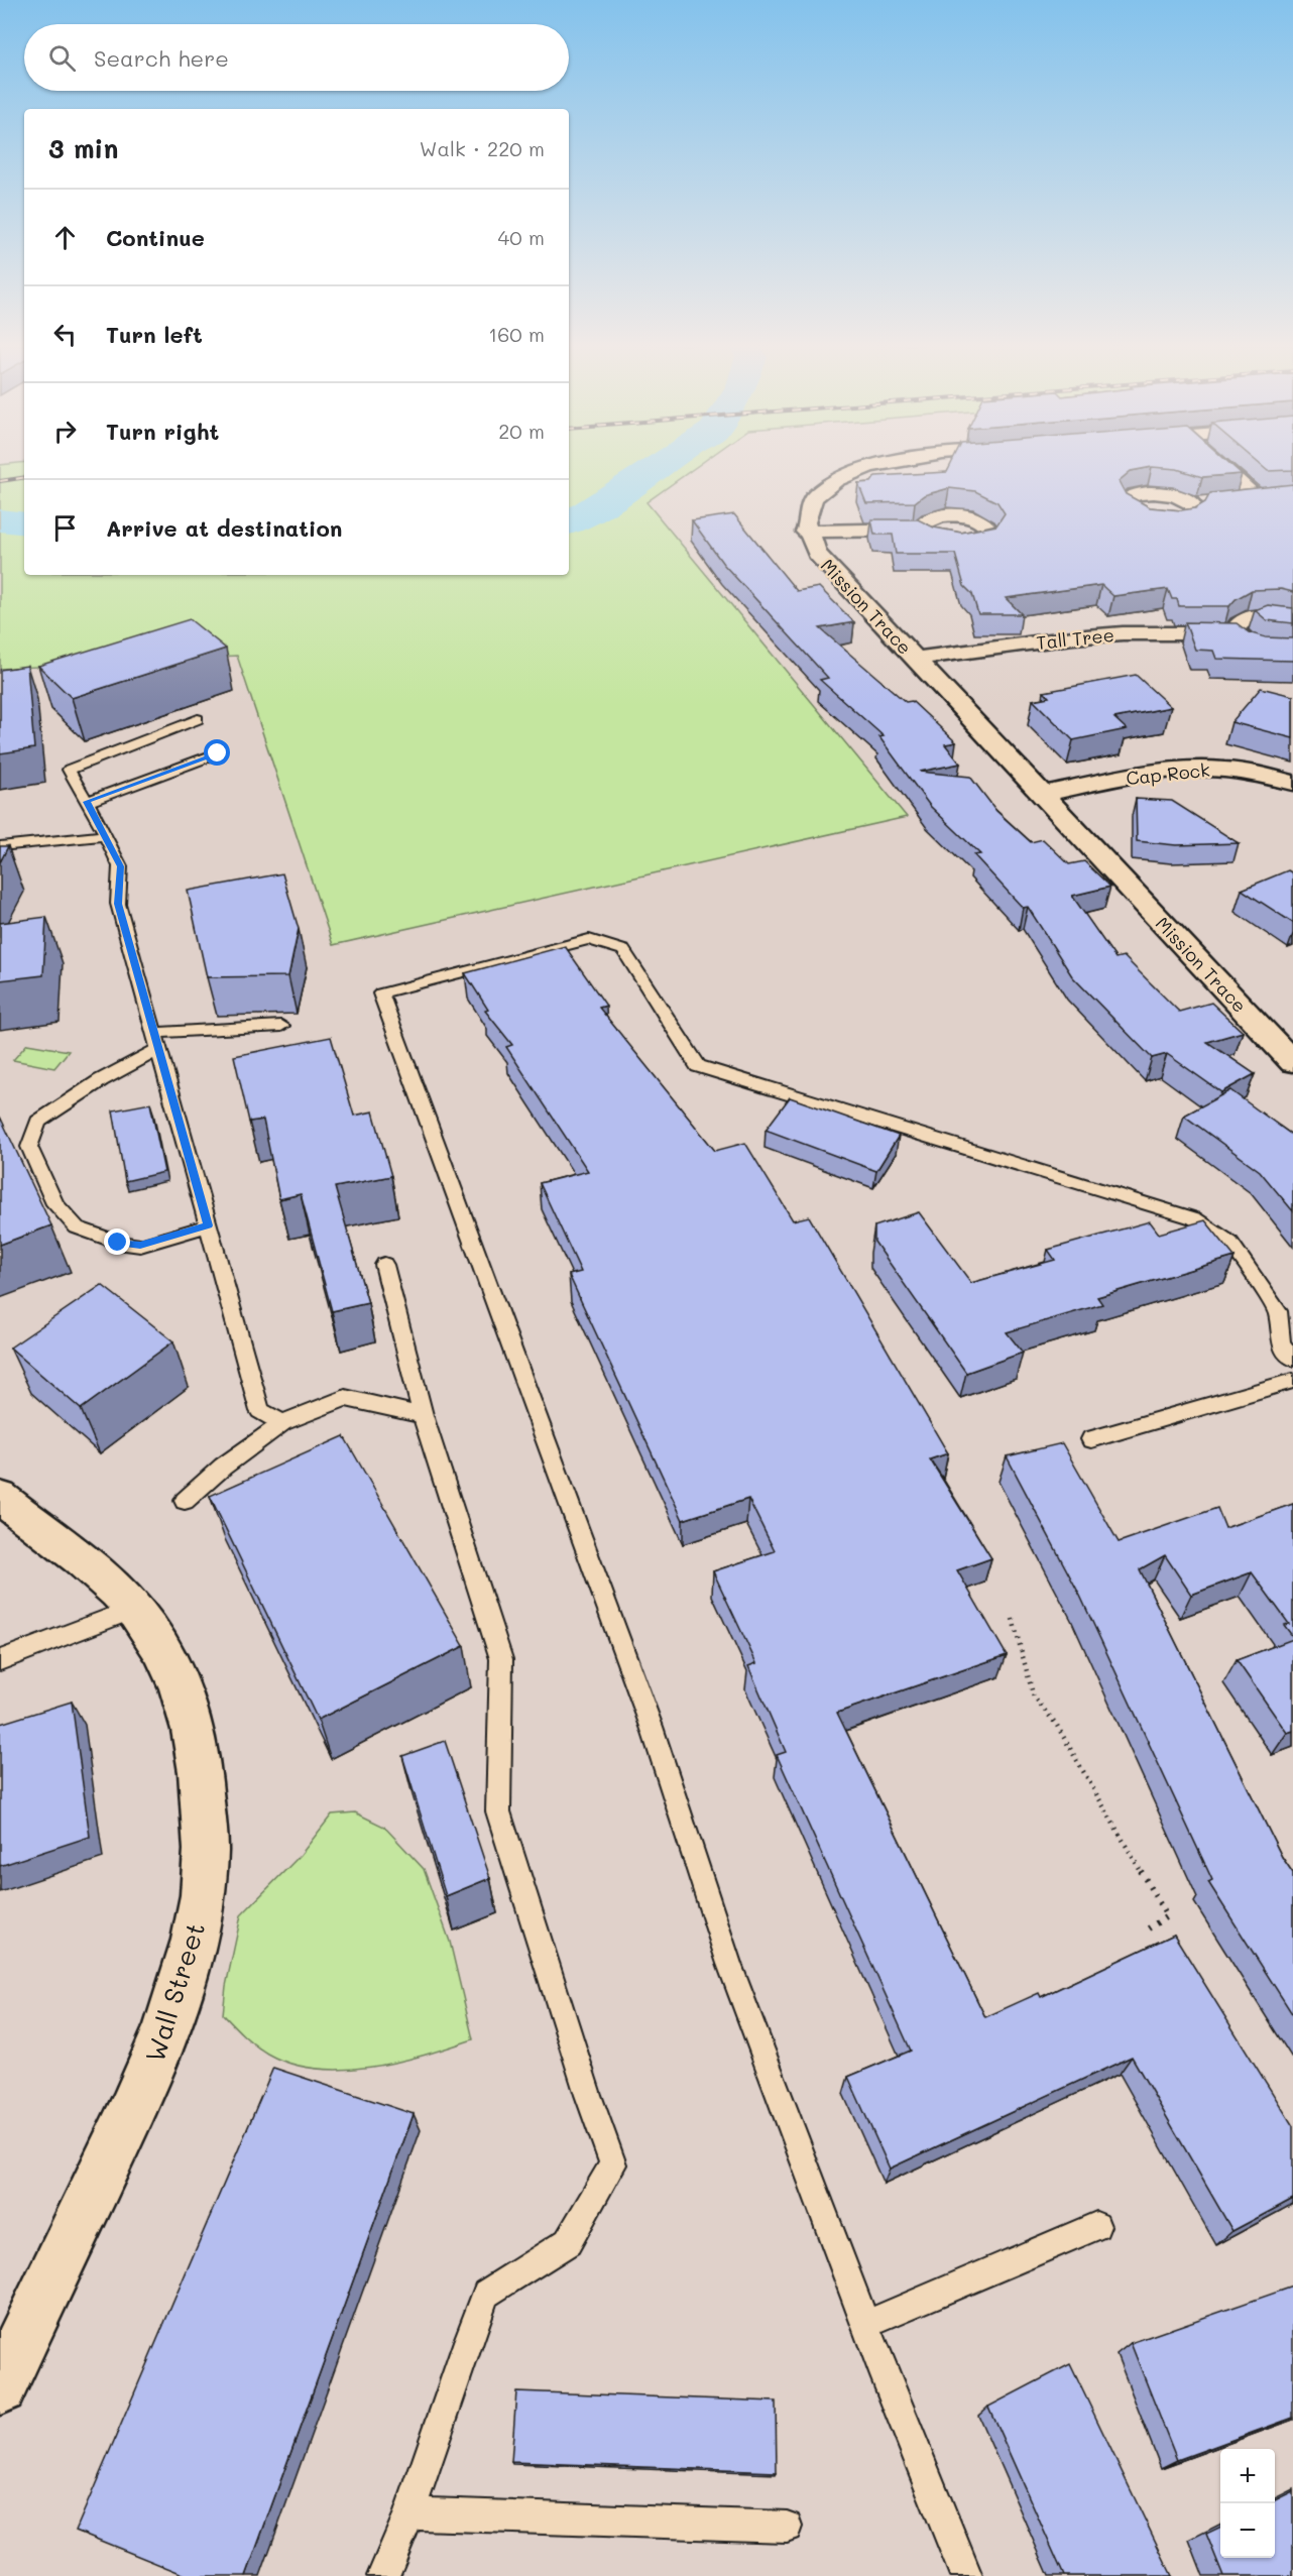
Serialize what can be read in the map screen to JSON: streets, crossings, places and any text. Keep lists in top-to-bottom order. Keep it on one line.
{"streets":{"street":["Mission Trace","Tall Tree","Cap Rock","Wall Street"]},"crossings":[["Mission Trace","Tall Tree"],["Mission Trace","Cap Rock"]],"page":{"search":"Search here","heading":["3 min","Walk · 220 m"],"list":[["Continue","40 m"],["Turn left","160 m"],["Turn right","20 m"],"Arrive at destination"],"map_buttons":["+","−"]}}
